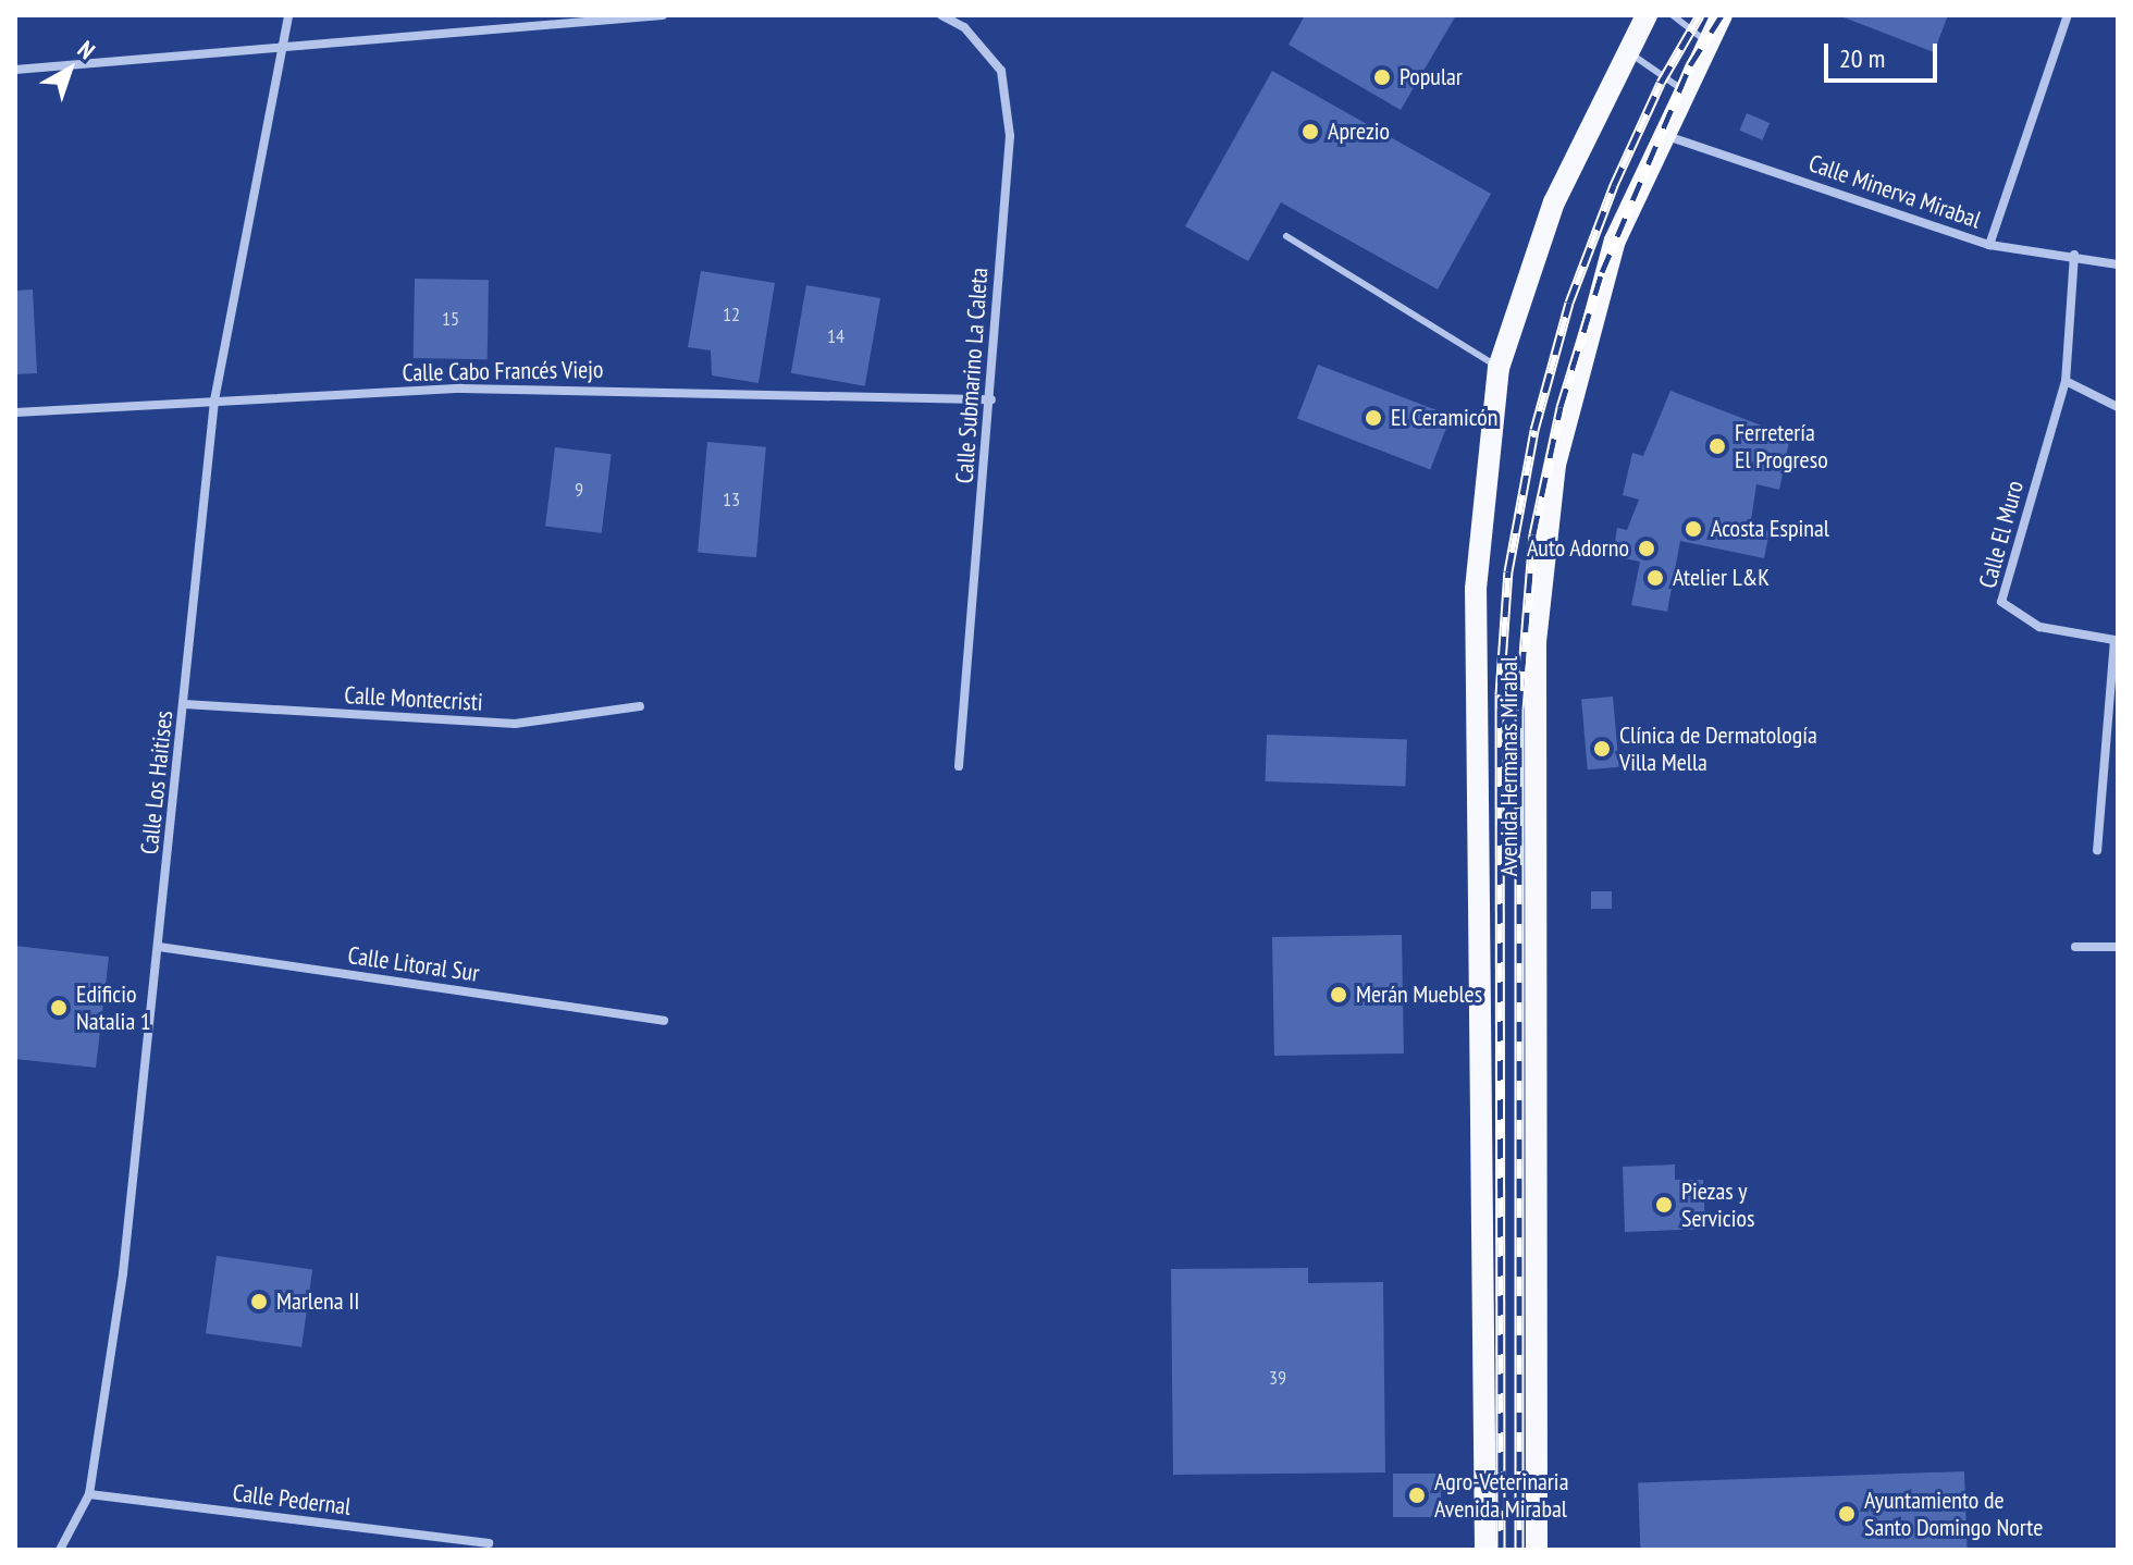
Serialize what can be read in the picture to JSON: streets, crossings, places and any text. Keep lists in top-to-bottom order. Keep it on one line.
{"streets":{"main road":["Avenida Hermanas Mirabal"],"street":["Calle Minerva Mirabal","Calle Cabo Francés Viejo","Calle Submarino La Caleta","Calle El Muro","Calle Montecristi","Calle Los Haitises","Calle Litoral Sur","Calle Pedernal"]},"crossings":[["Calle Minerva Mirabal","Calle El Muro"],["Calle Minerva Mirabal","Avenida Hermanas Mirabal"],["Calle Cabo Francés Viejo","Calle Submarino La Caleta"],["Calle Cabo Francés Viejo","Calle Los Haitises"],["Calle Montecristi","Calle Los Haitises"],["Calle Los Haitises","Calle Litoral Sur"],["Calle Los Haitises","Calle Pedernal"]],"places":["Popular","Aprezio","El Ceramicón","Ferretería El Progreso","Acosta Espinal","Auto Adorno","Atelier L&K","Clínica de Dermatología Villa Mella","Merán Muebles","Edificio Natalia 1","Piezas y Servicios","Marlena II","Agro-Veterinaria Avenida Mirabal","Ayuntamiento de Santo Domingo Norte"],"house_numbers":["12","15","14","9","13","39"],"scale_bar":"20 m","north":"top right"}
